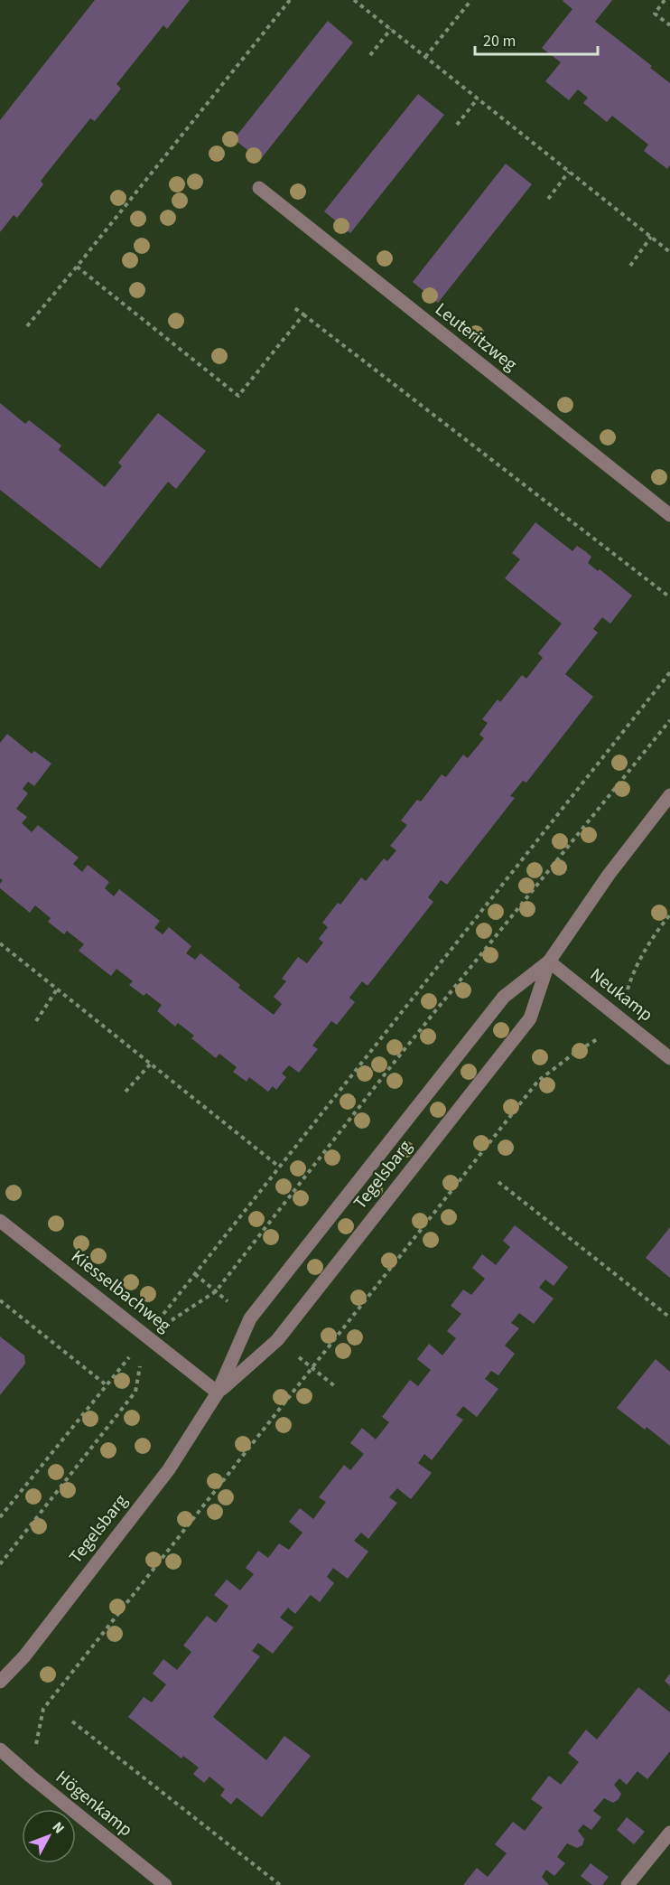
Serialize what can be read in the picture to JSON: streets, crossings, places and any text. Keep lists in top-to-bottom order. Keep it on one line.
{"streets":{"street":["Leuteritzweg","Neukamp","Tegelsbarg","Kiesselbachweg","Högenkamp"]},"crossings":[["Neukamp","Tegelsbarg"],["Tegelsbarg","Kiesselbachweg"]],"scale_bar":"20 m","north":"top right"}
